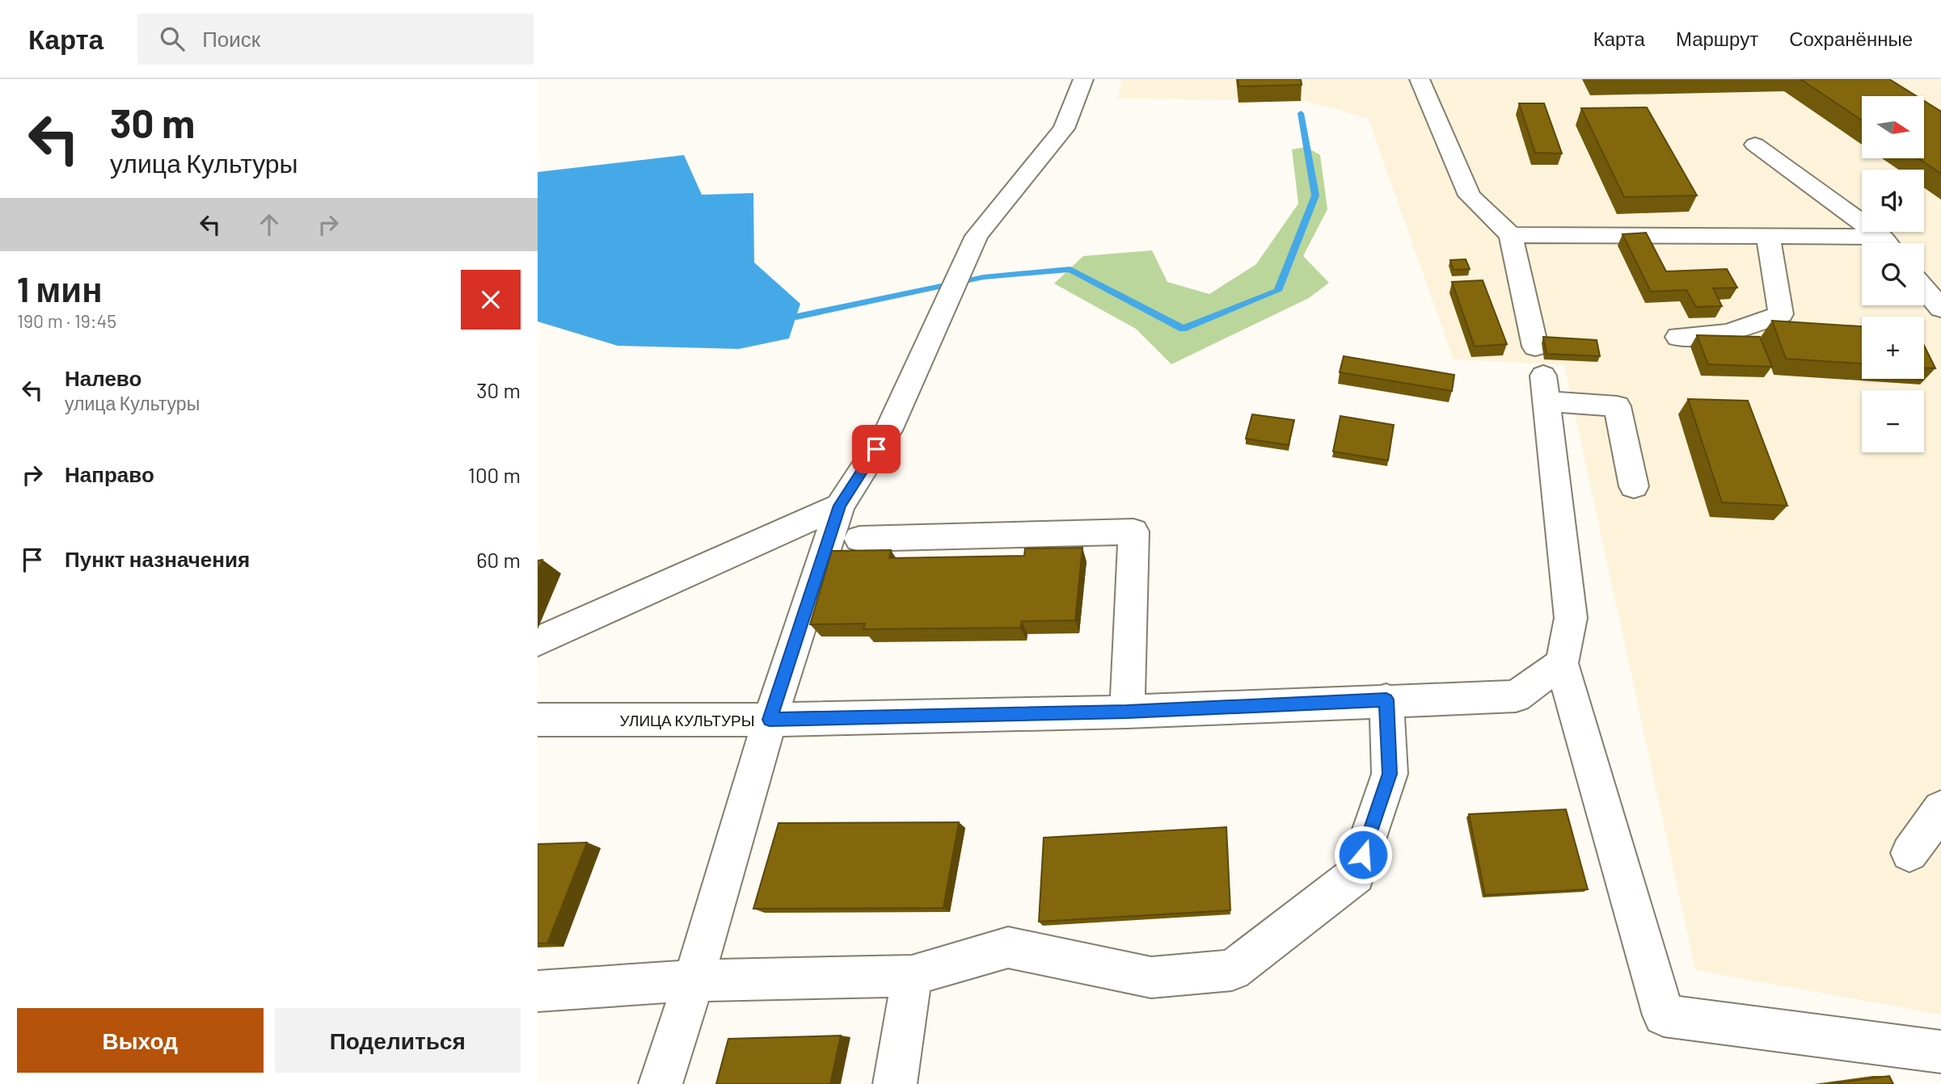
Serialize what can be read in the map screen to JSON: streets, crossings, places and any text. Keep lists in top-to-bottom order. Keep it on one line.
{"streets":{"street":["УЛИЦА КУЛЬТУРЫ"]},"north":"right","page":{"header":"Карта","search":"Поиск","nav":["Карта","Маршрут","Сохранённые"],"turn":["30 m","улица Культуры"],"map_buttons":["+","−"],"heading":["1 мин","190 m · 19:45"],"list":[{"name":"Налево","note":"улица Культуры","value":"30 m"},{"name":"Направо","value":"100 m"},{"name":"Пункт назначения","value":"60 m"}],"buttons":["Выход","Поделиться"]}}
